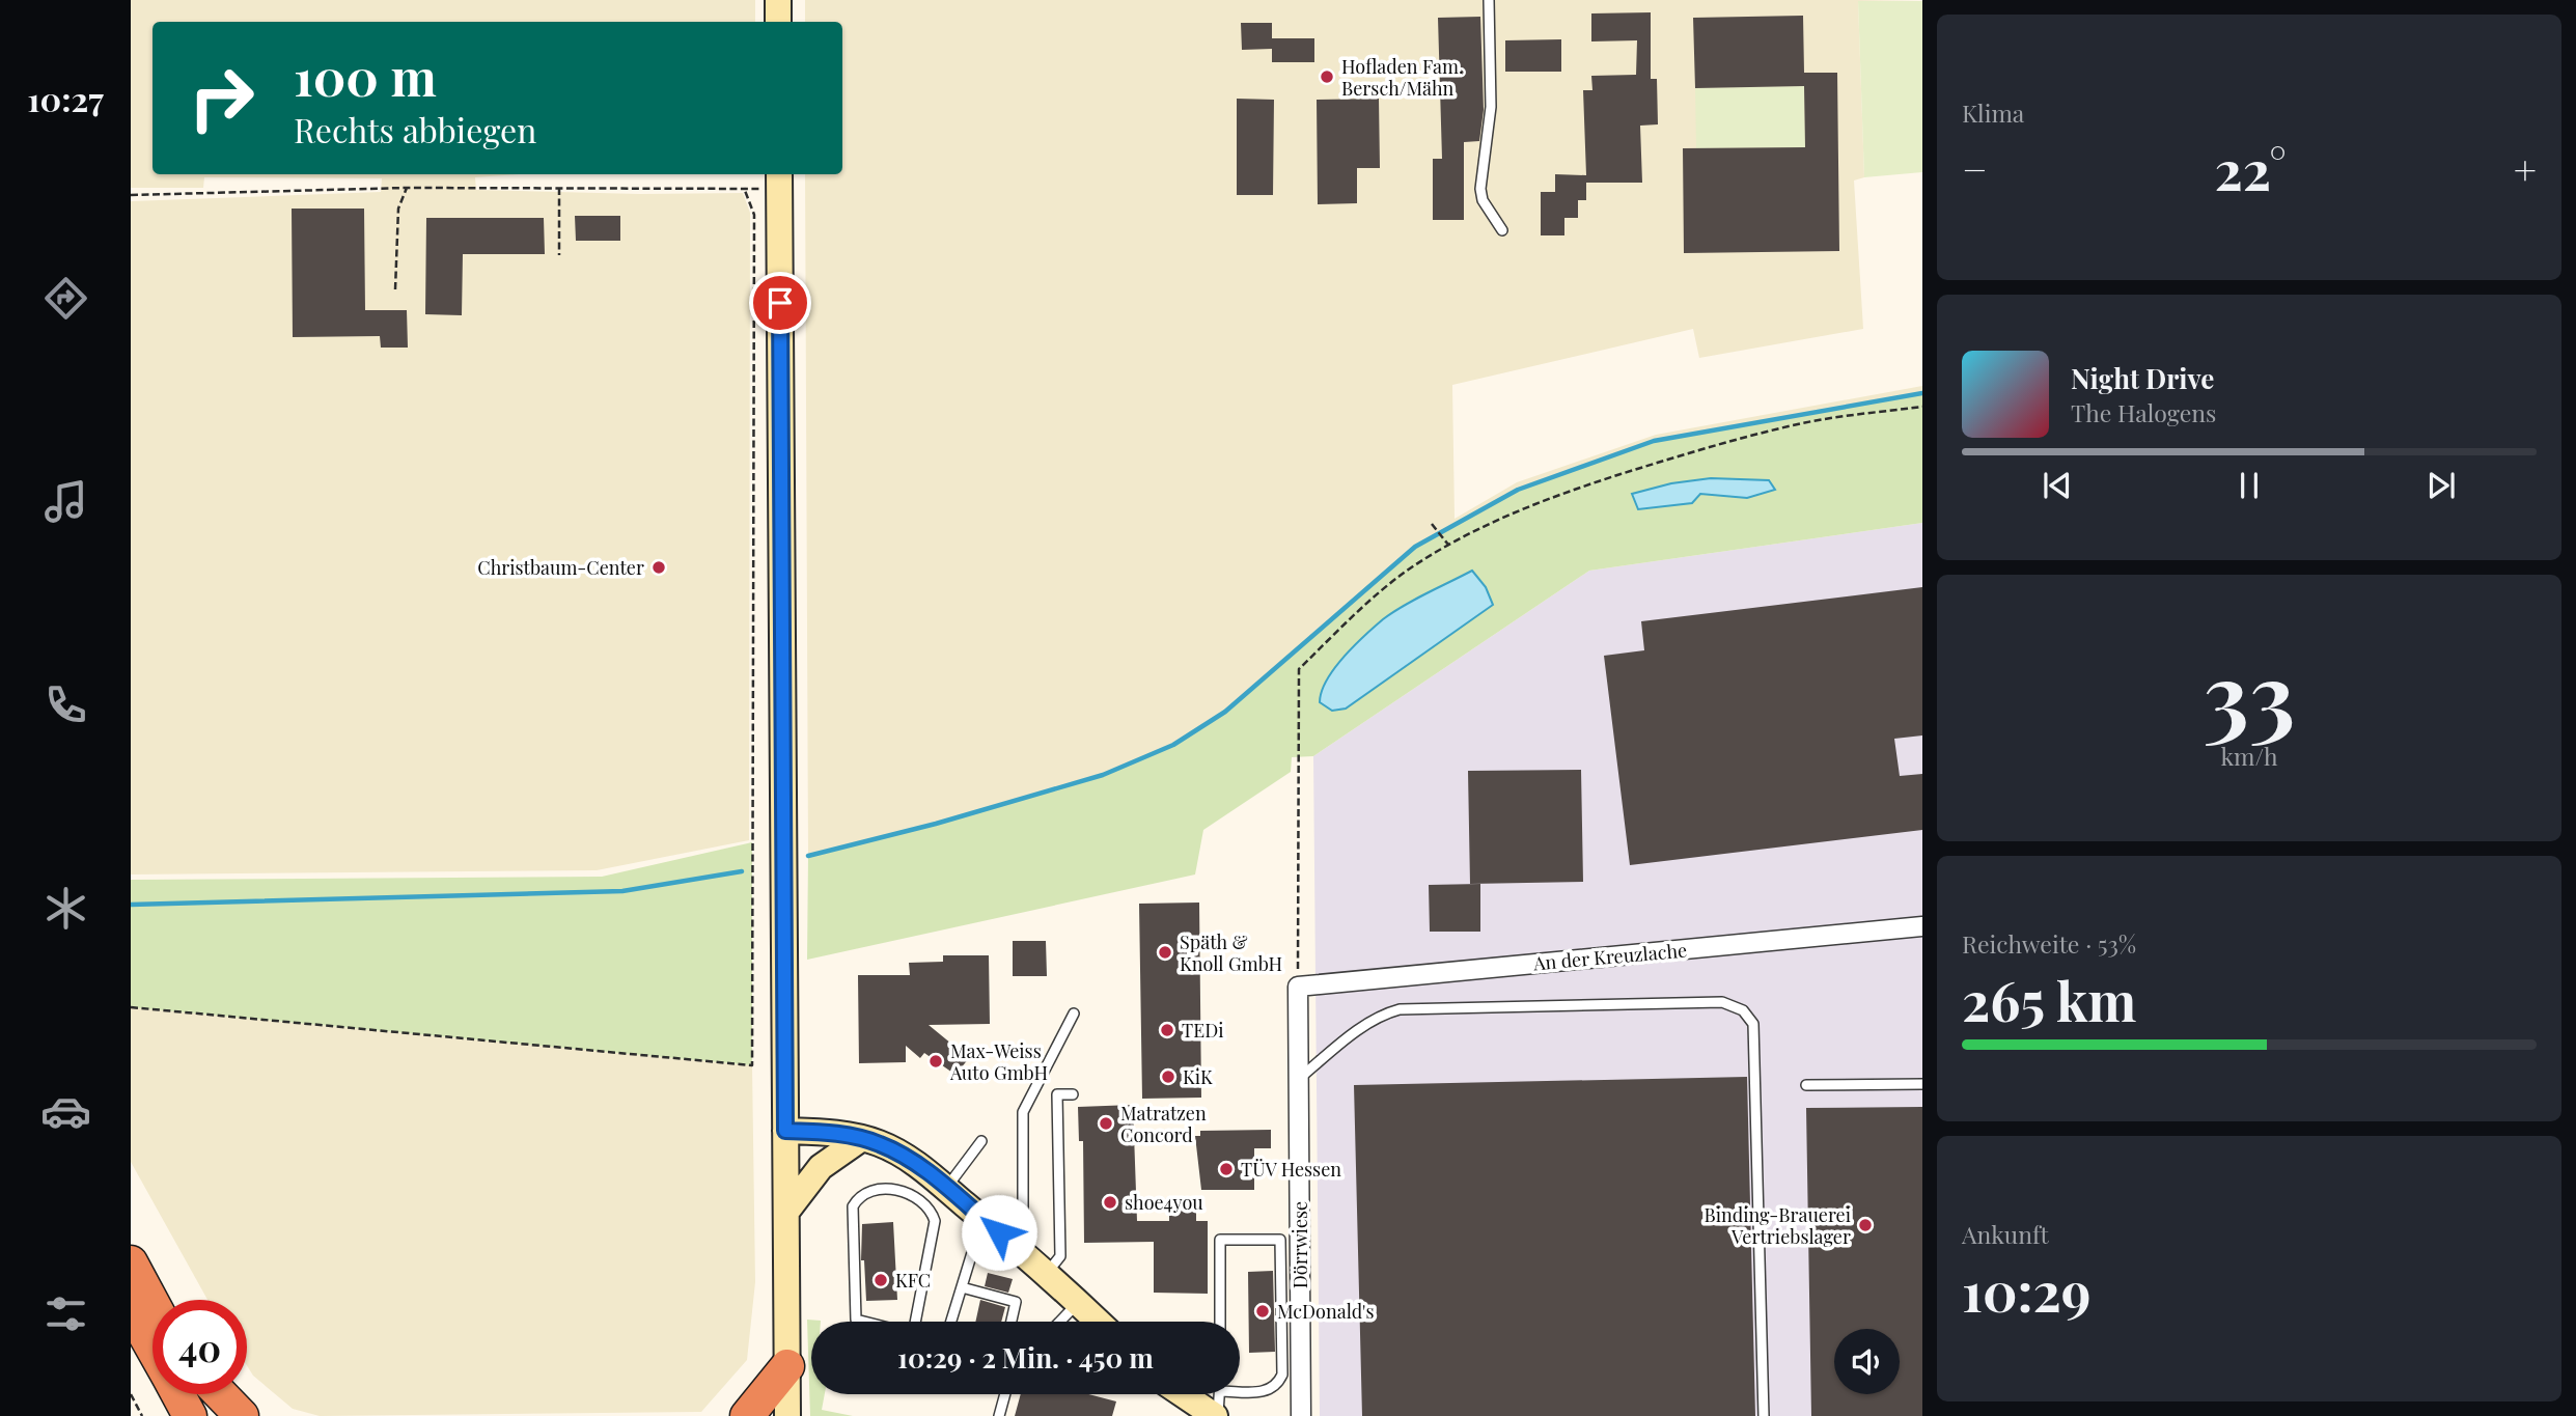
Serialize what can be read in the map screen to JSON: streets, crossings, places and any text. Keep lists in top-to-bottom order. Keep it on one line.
{"streets":{"street":["An der Kreuzlache","Dörrwiese"]},"crossings":[["An der Kreuzlache","Dörrwiese"]],"places":["Hofladen Fam. Bersch/Mähn","Christbaum-Center","Späth & Knoll GmbH","TEDi","Max-Weiss Auto GmbH","KiK","Matratzen Concord","TÜV Hessen","shoe4you","Binding-Brauerei Vertriebslager","KFC","McDonald's"],"page":{"tabs":"10:27","tile":["Klima",["33","km/h"],["Reichweite · 53%","265 km"],["Ankunft","10:29"]],"turn":["100 m","Rechts abbiegen"],"heat":["−","22°","+"],"song":["Night Drive","The Halogens"],"limit":"40","trip":"10:29 · 2 Min. · 450 m"}}
